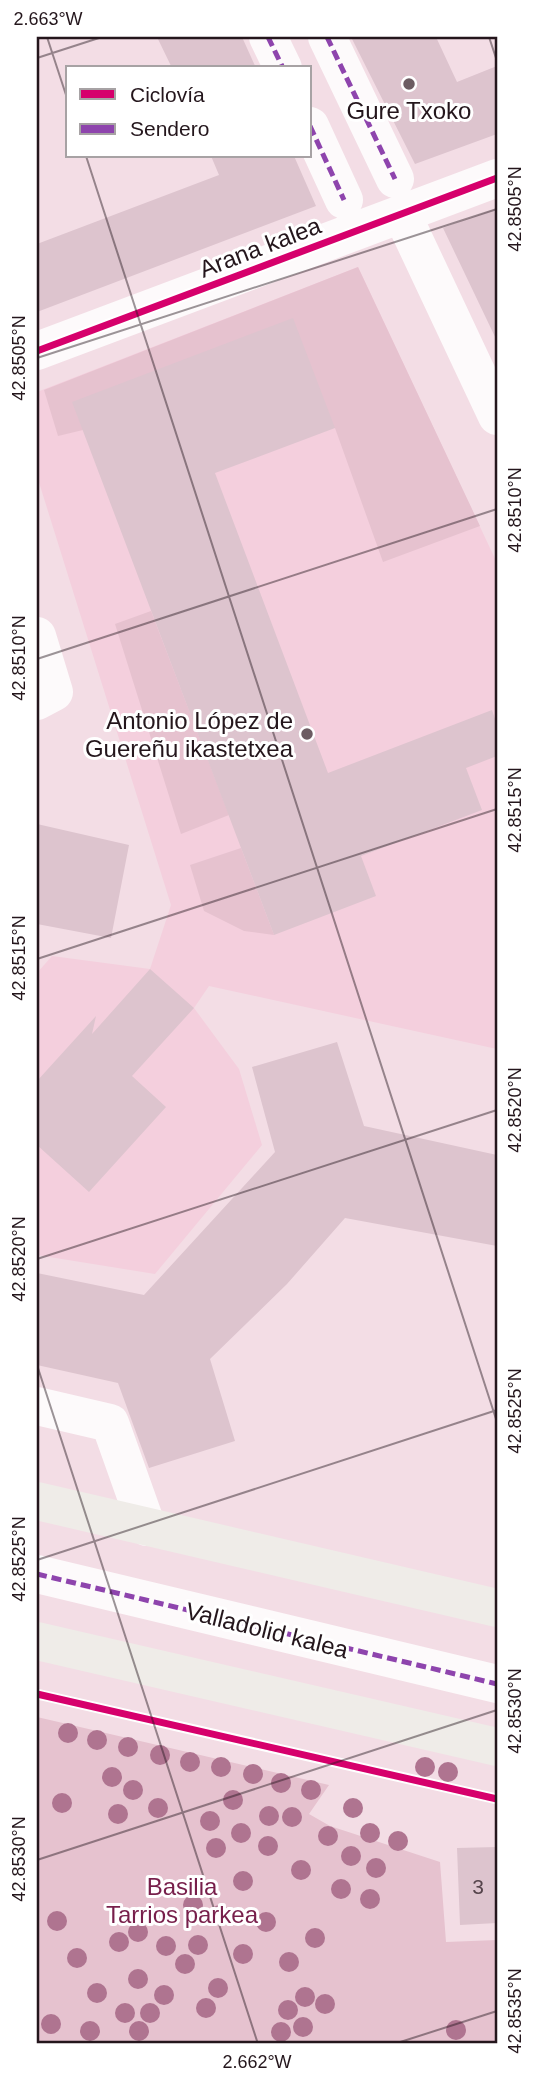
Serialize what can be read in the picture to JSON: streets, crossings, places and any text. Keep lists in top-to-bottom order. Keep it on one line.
{"streets":{"street":["Arana kalea","Valladolid kalea"]},"parks":["Basilia Tarrios parkea"],"places":["Gure Txoko","Antonio López de Guereñu ikastetxea"],"house_numbers":["3"],"legend":["Ciclovía","Sendero"],"coordinates":["2.663°W","42.8505°N","42.8510°N","42.8515°N","42.8520°N","42.8525°N","42.8530°N","42.8535°N","2.662°W"]}
